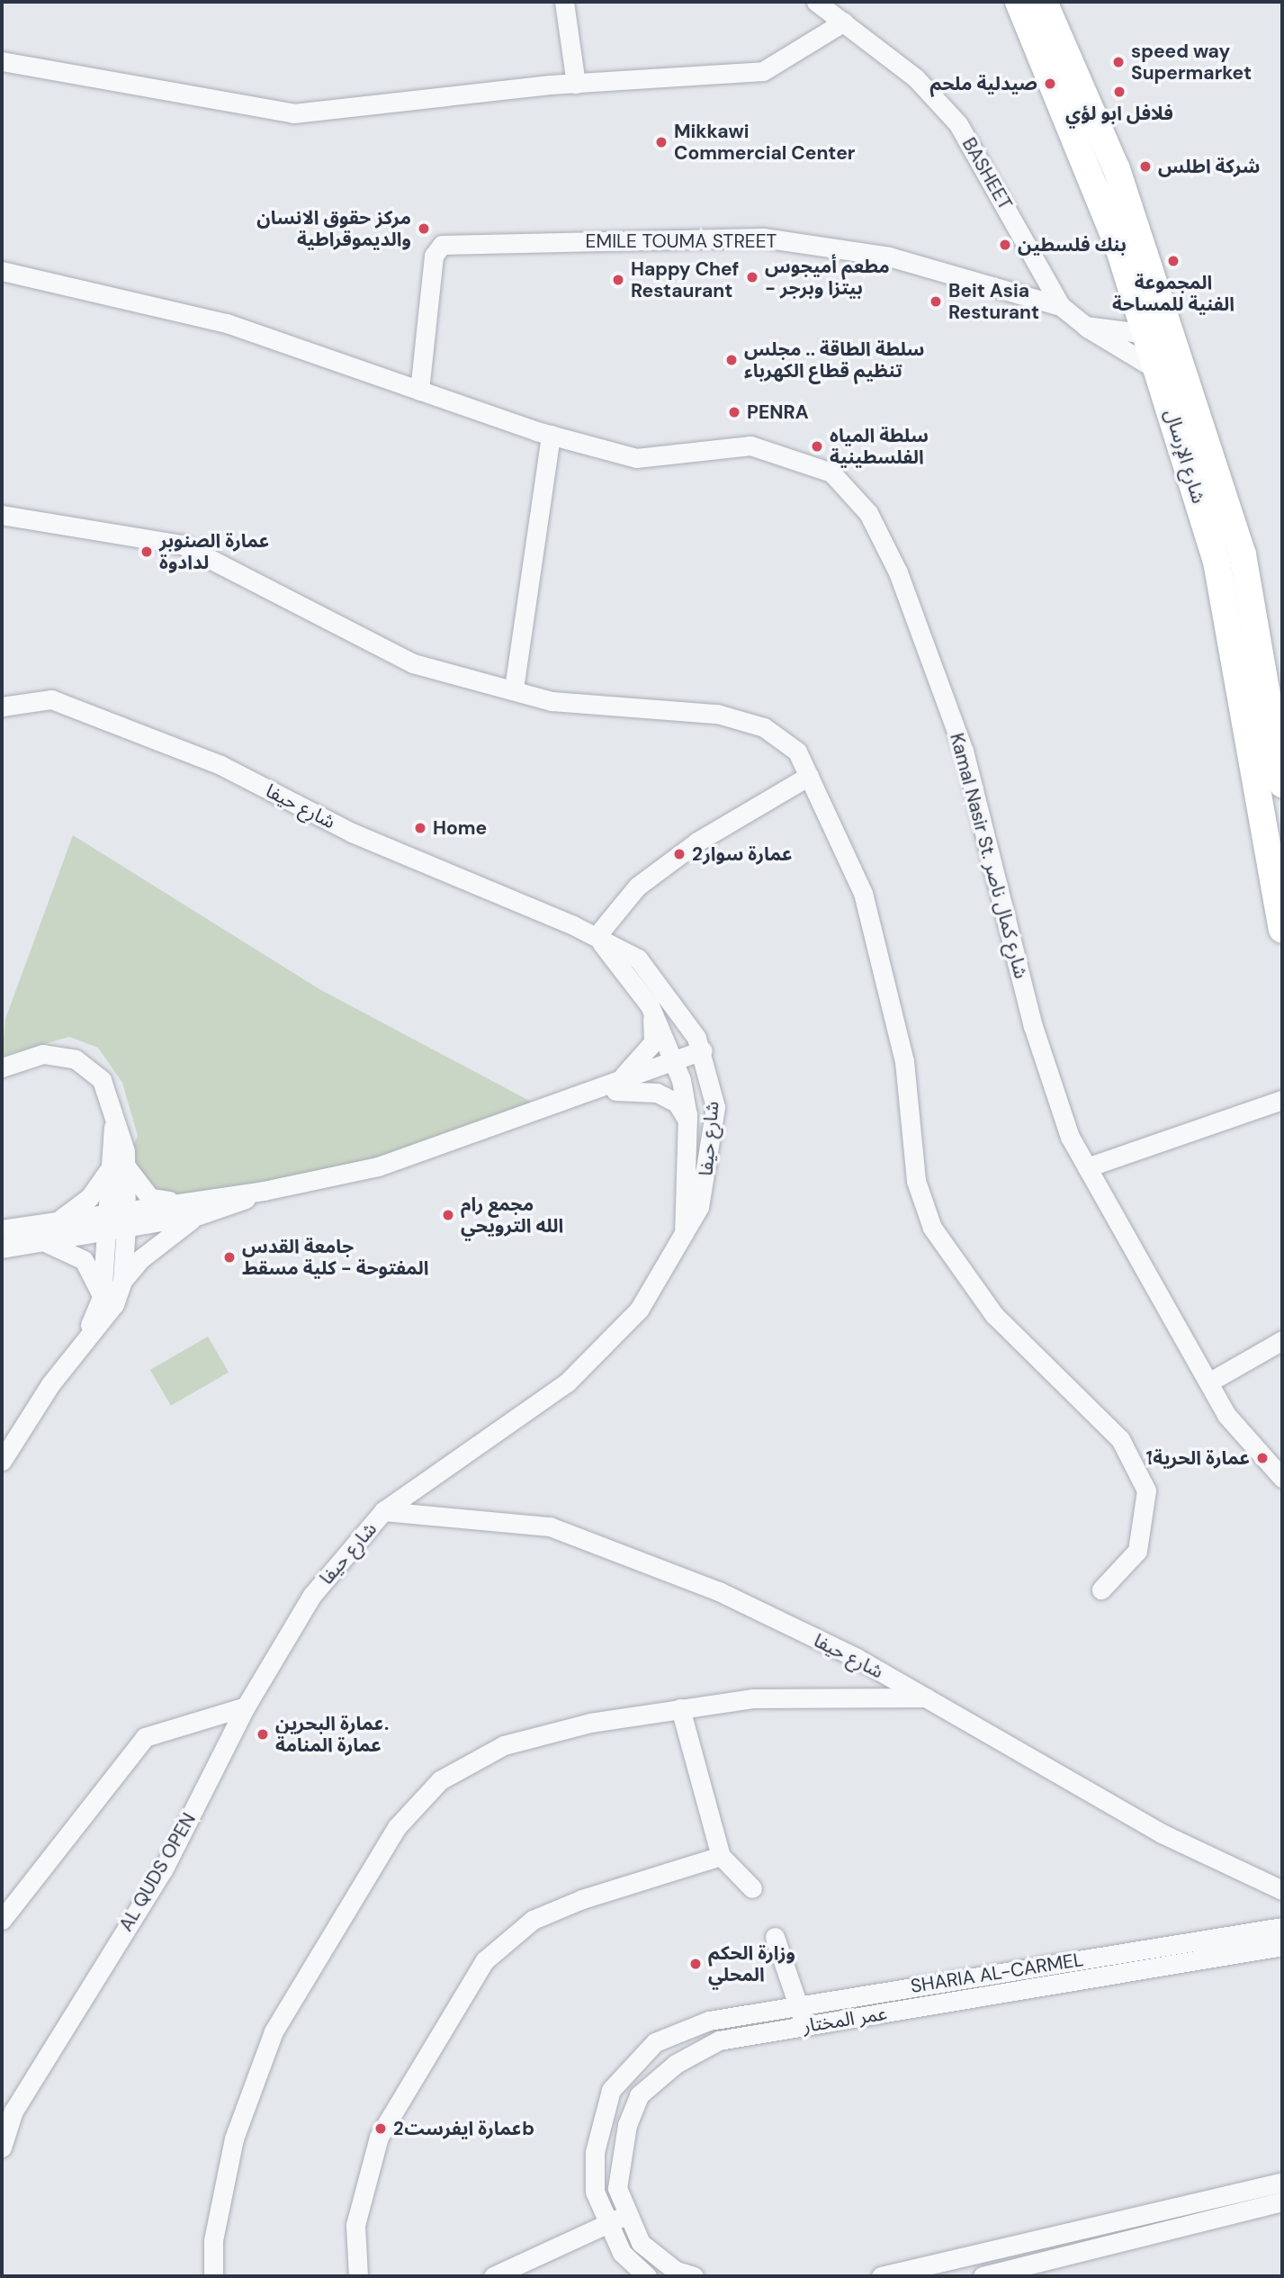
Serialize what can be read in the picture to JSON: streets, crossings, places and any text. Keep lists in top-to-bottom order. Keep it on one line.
{"streets":{"main road":["شارع الإرسال"],"street":["BASHEET","EMILE TOUMA STREET","شارع حيفا","Kamal Nasir St. شارع كمال ناصر","AL QUDS OPEN","SHARIA AL-CARMEL","عمر المختار"]},"crossings":[["BASHEET","EMILE TOUMA STREET"],["BASHEET","شارع الإرسال"],["EMILE TOUMA STREET","Kamal Nasir St. شارع كمال ناصر"],["شارع حيفا","AL QUDS OPEN"]],"places":["speed way Supermarket","صيدلية ملحم","فلافل ابو لؤي","Mikkawi Commercial Center","شركة اطلس","مركز حقوق الانسان والديموقراطية","بنك فلسطين","المجموعة الفنية للمساحة","مطعم أميجوس - بيتزا وبرجر","Happy Chef Restaurant","Beit Asia Resturant","سلطة الطاقة .. مجلس تنظيم قطاع الكهرباء","PENRA","سلطة المياه الفلسطينية","عمارة الصنوبر لدادوة","Home","عمارة سوار2","مجمع رام الله الترويحي","جامعة القدس المفتوحة - كلية مسقط","عمارة الحرية1","عمارة البحرين. عمارة المنامة","وزارة الحكم المحلي","عمارة ايفرست2b"]}
